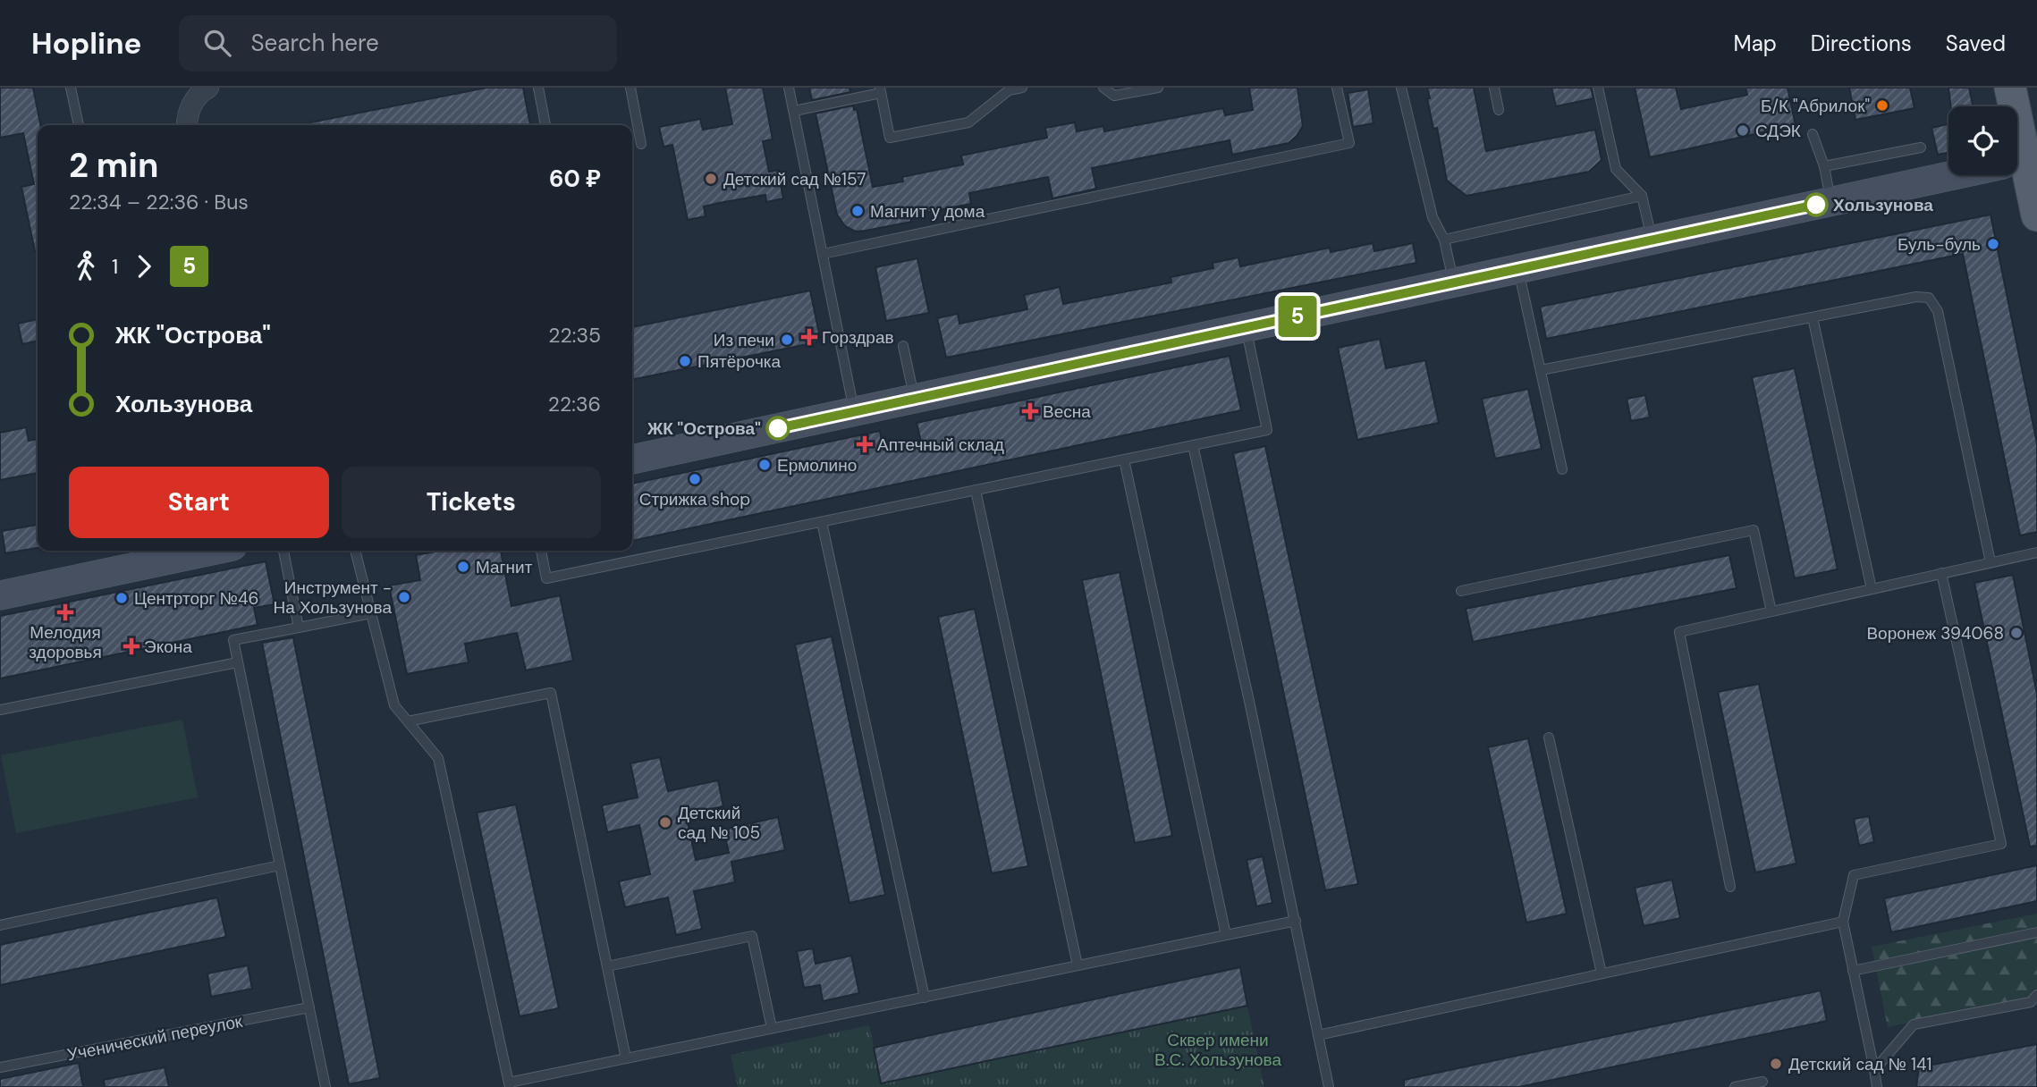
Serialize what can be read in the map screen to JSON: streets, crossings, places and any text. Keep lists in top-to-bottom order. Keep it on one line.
{"streets":{"lane":["Ученический переулок"]},"parks":["Сквер имени В.С. Хользунова"],"places":{"other":["Б/К \"Абрилок\"","СДЭК","Детский сад №157","Хользунова","Магнит у дома","Буль-буль","Из печи","Пятёрочка","ЖК \"Острова\"","Ермолино","Стрижка shop","Магнит","Инструмент - На Хользунова","Центрторг №46","Воронеж 394068","Детский сад № 105","Детский сад № 141"],"health":["Горздрав","Весна","Аптечный склад","Мелодия здоровья","Экона"]},"lines":["bus line 5"],"page":{"header":"Hopline","search":"Search here","nav":["Map","Directions","Saved"],"on_map":"5","heading":["2 min","22:34 – 22:36 · Bus","60 ₽"],"legs":["1","5"],"list":[{"name":"ЖК \"Острова\"","value":"22:35"},{"name":"Хользунова","value":"22:36"}],"buttons":["Start","Tickets"]}}
